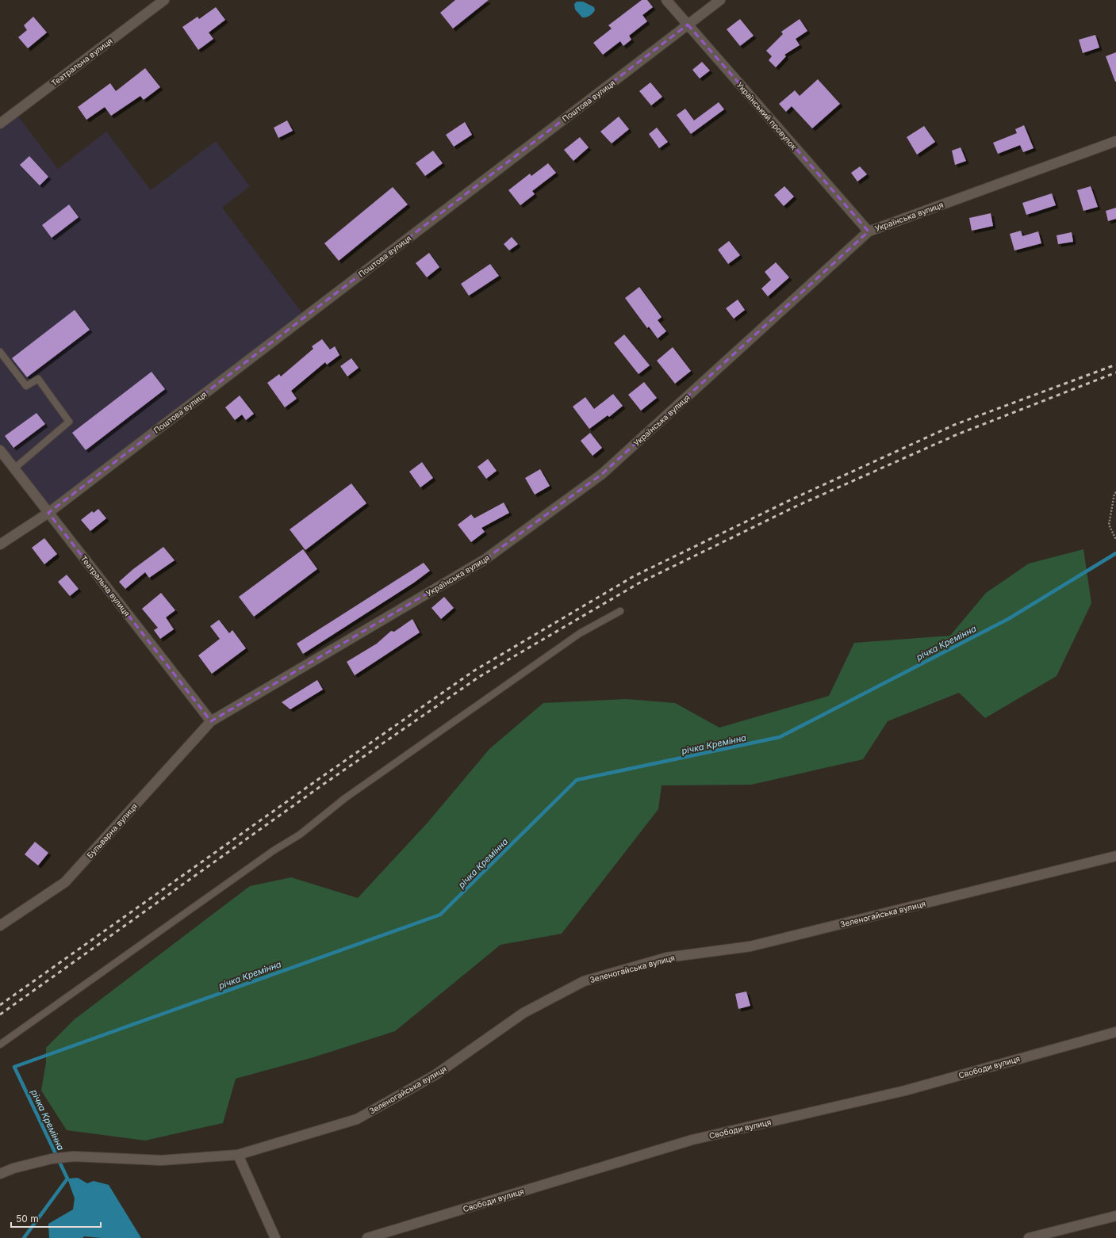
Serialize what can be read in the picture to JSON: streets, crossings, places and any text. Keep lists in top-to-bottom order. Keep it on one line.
{"streets":{"street":["Театральна вулиця","Поштова вулиця","Український провулок","Українська вулиця","Бульварна вулиця","Зеленогайська вулиця","Свободи вулиця"]},"crossings":[["Театральна вулиця","Поштова вулиця"],["Театральна вулиця","Українська вулиця"],["Театральна вулиця","Бульварна вулиця"],["Поштова вулиця","Український провулок"],["Український провулок","Українська вулиця"],["Українська вулиця","Бульварна вулиця"]],"water":["річка Кремінна"],"scale_bar":"50 m"}
